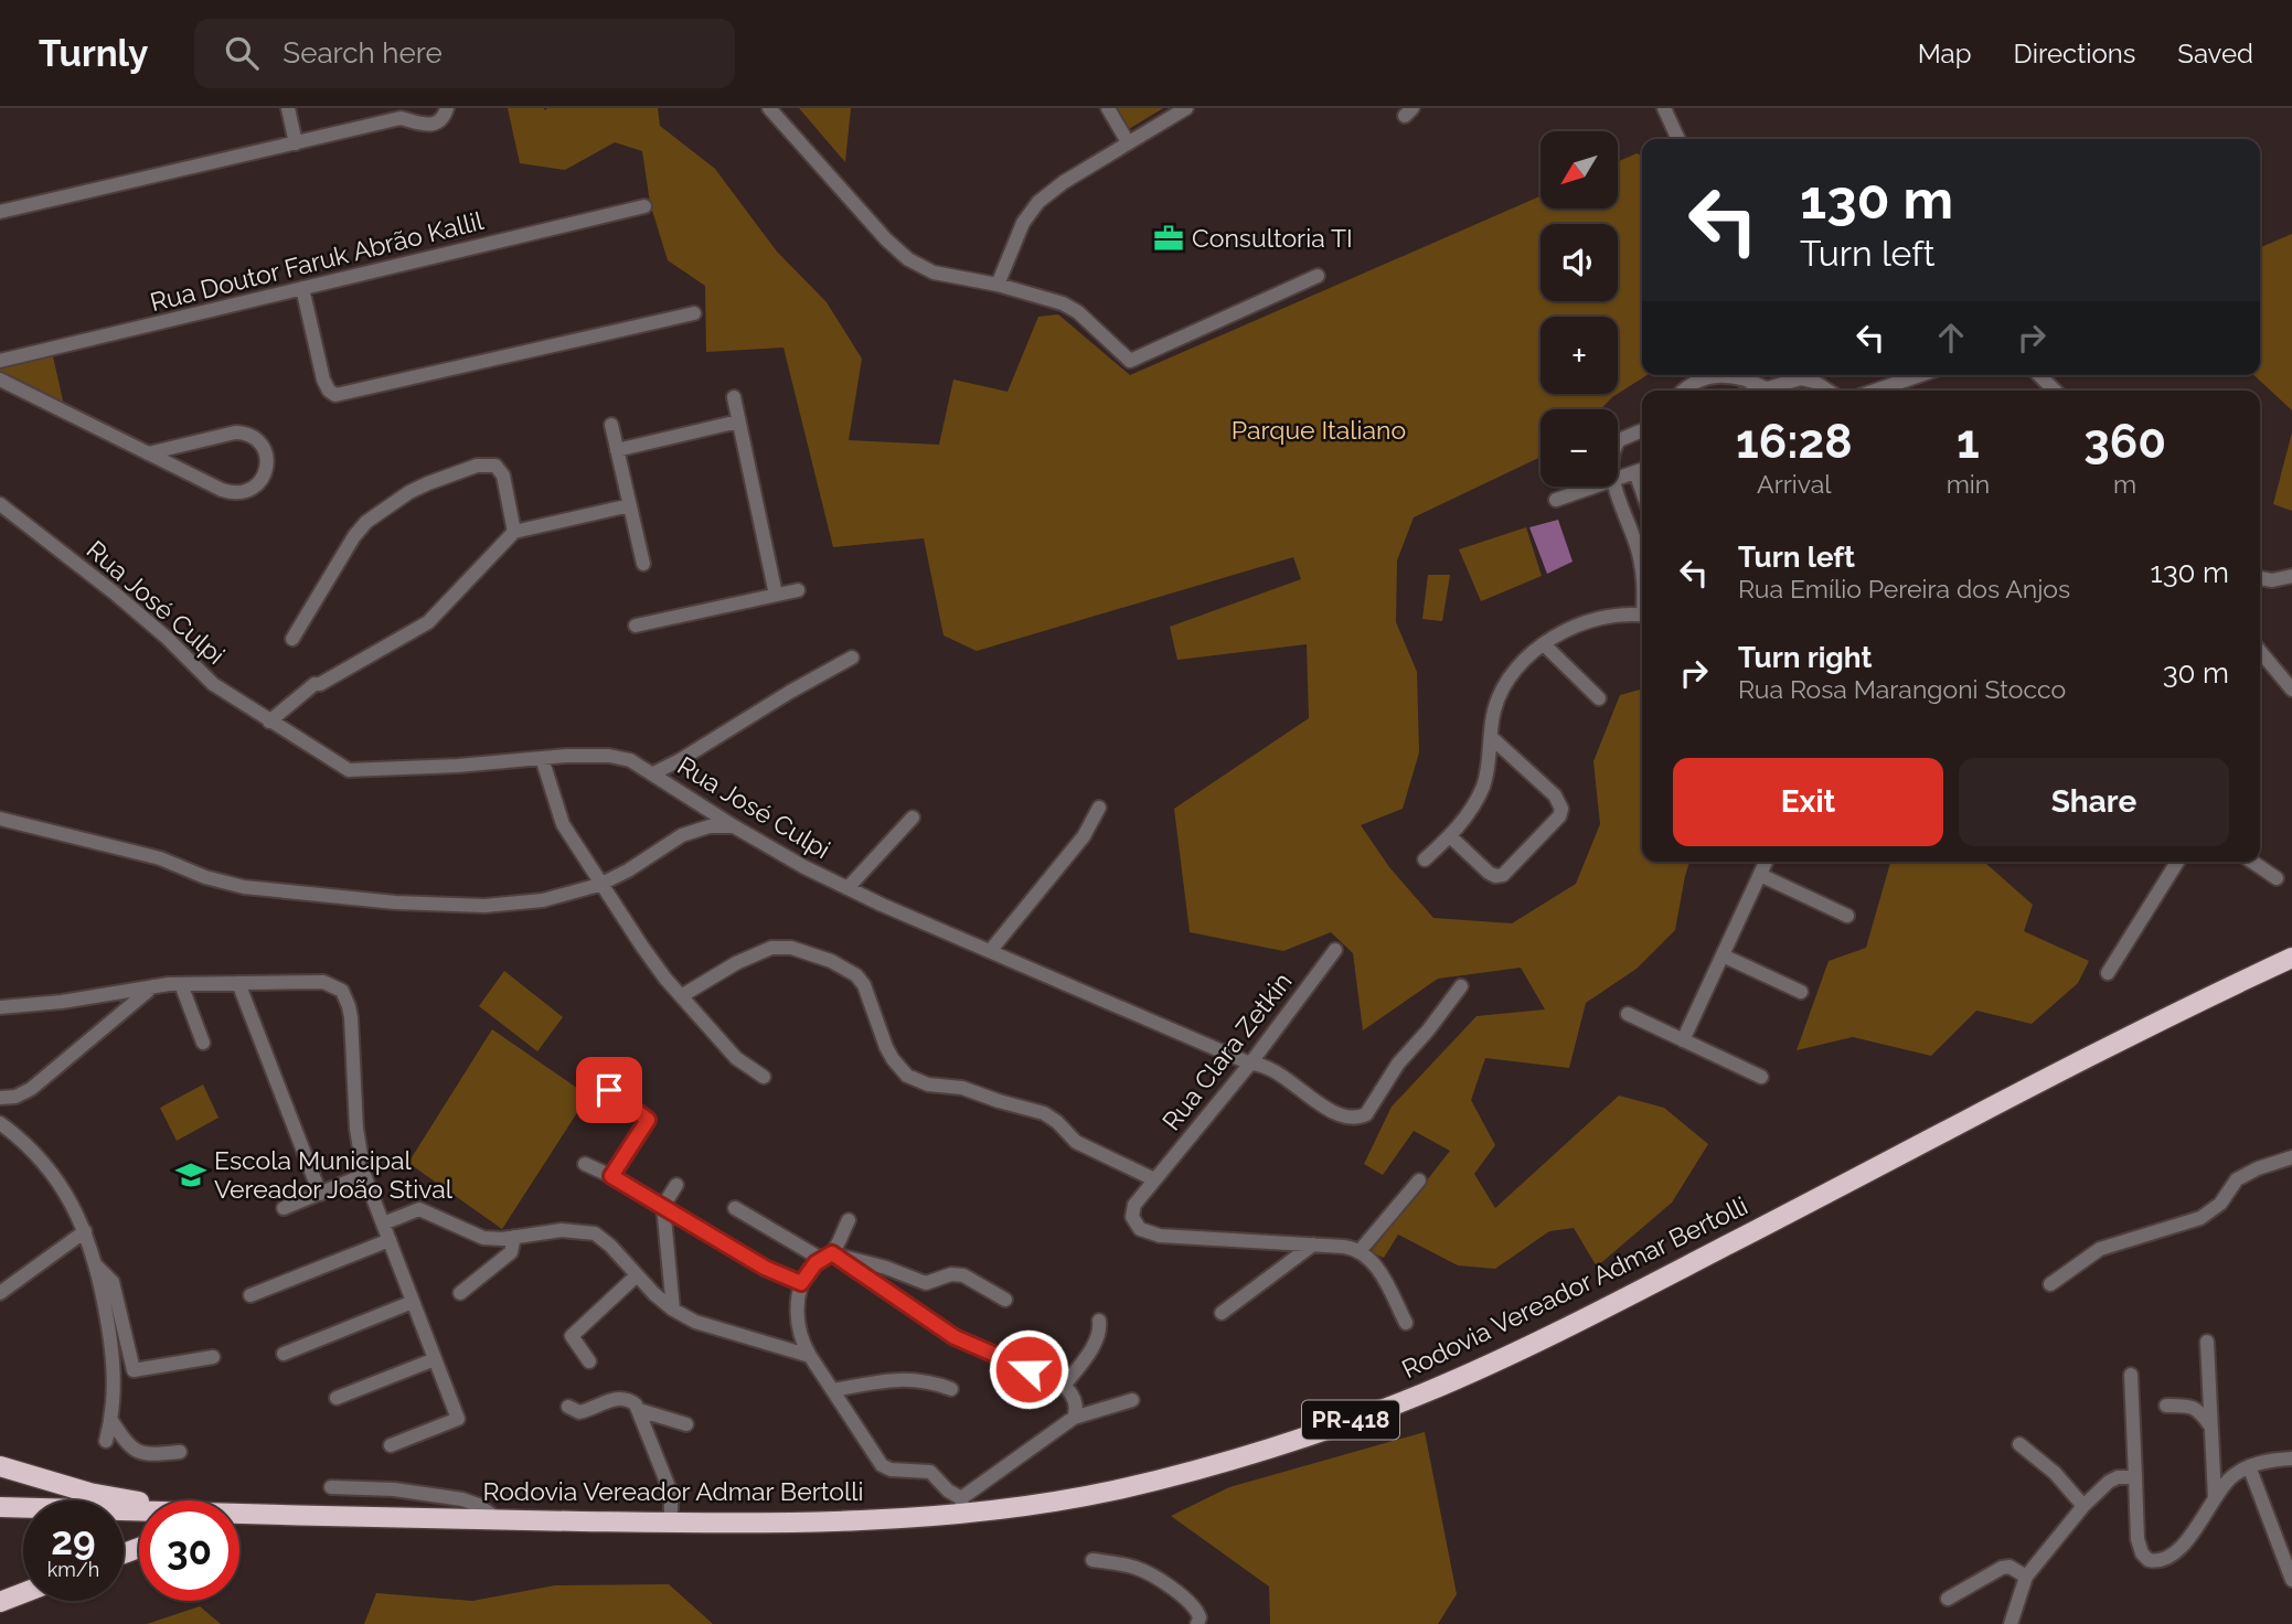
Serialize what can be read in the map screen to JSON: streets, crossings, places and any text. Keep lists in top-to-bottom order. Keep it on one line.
{"streets":{"highway":["Rodovia Vereador Admar Bertolli","PR-418"],"street":["Rua Doutor Faruk Abrão Kallil","Rua José Culpi","Rua Clara Zetkin"]},"crossings":[["Rua José Culpi","Rua Clara Zetkin"]],"parks":["Parque Italiano"],"places":{"office":["Consultoria TI"],"school or university":["Escola Municipal Vereador João Stival"]},"north":"bottom left","page":{"header":"Turnly","search":"Search here","nav":["Map","Directions","Saved"],"map_buttons":["+","−"],"turn":["130 m","Turn left"],"eta":["16:28","Arrival","1","min","360","m"],"list":[{"name":"Turn left","note":"Rua Emílio Pereira dos Anjos","value":"130 m"},{"name":"Turn right","note":"Rua Rosa Marangoni Stocco","value":"30 m"}],"buttons":["Exit","Share"],"speed":"29 km/h","limit":"30"}}
